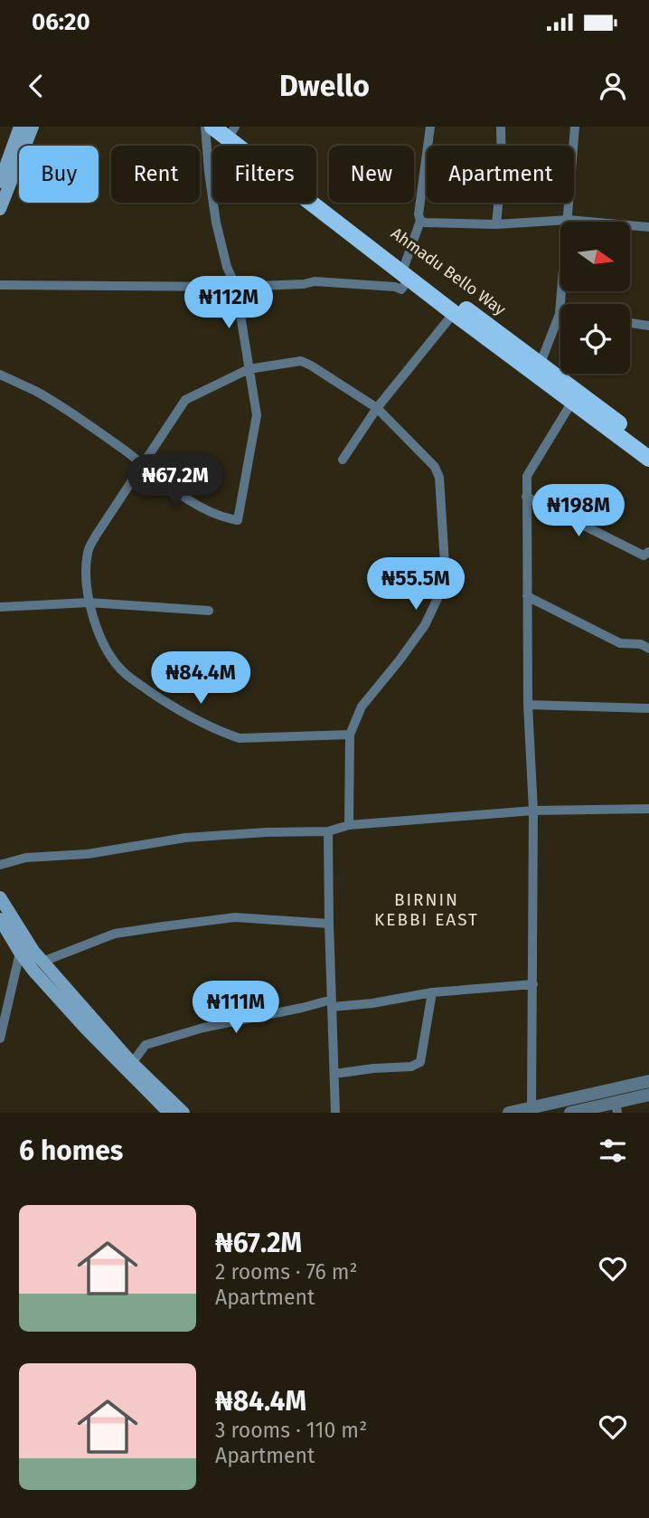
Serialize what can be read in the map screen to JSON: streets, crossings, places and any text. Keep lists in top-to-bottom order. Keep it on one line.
{"streets":{"main road":["Ahmadu Bello Way"]},"districts":["BIRNIN KEBBI EAST"],"north":"right","page":{"status":"06:20","header":"Dwello","chip":["Buy","Rent","Filters","New","Apartment"],"price":["₦112M","₦67.2M","₦198M","₦55.5M","₦84.4M","₦111M"],"heading":"6 homes","list":[{"name":"₦67.2M","note":"2 rooms · 76 m² · Apartment"},{"name":"₦84.4M","note":"3 rooms · 110 m² · Apartment"}]}}
